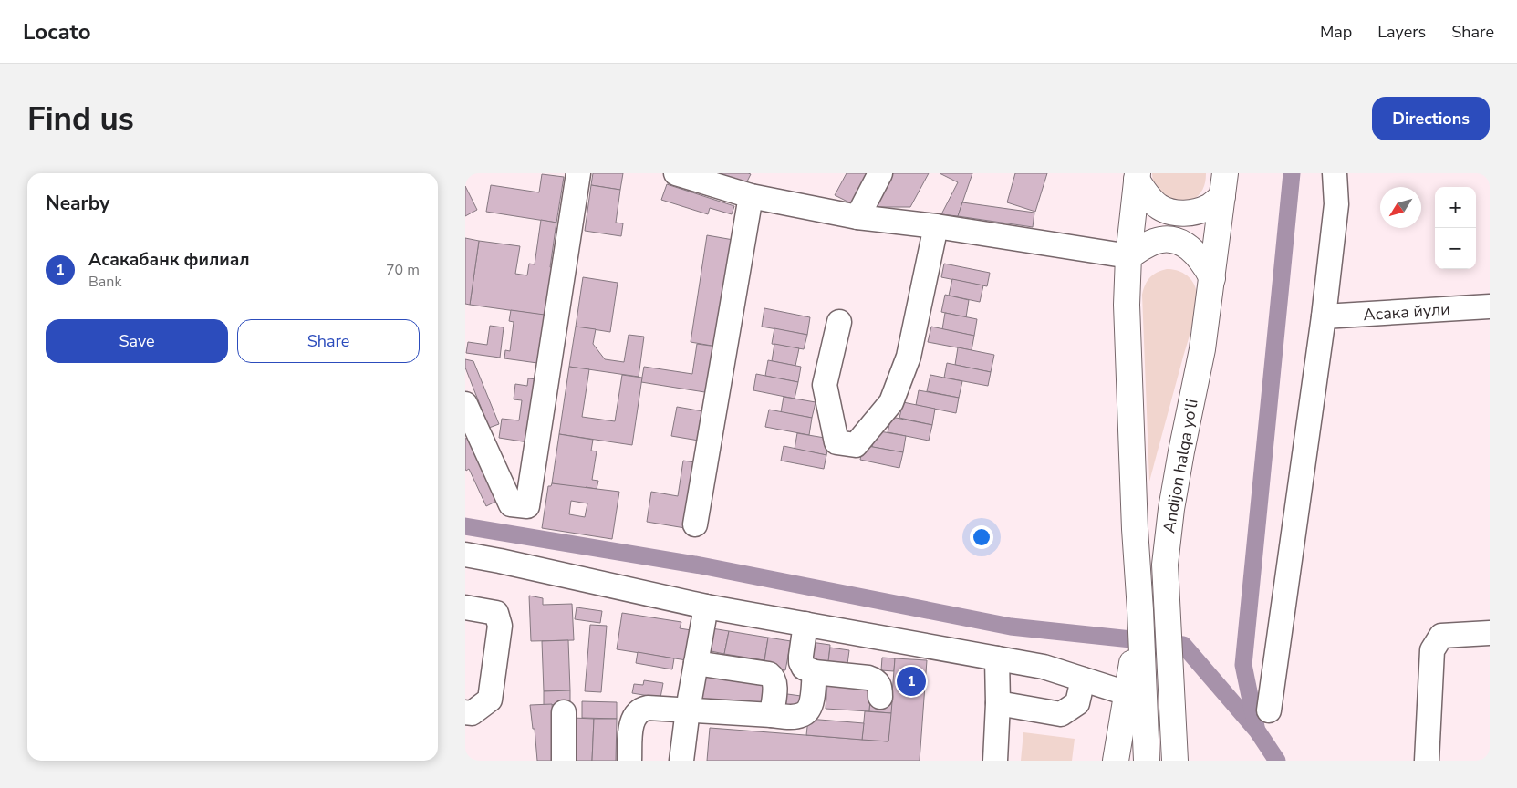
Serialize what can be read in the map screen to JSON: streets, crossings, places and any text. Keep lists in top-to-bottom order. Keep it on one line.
{"streets":{"highway":["Andijon halqa yo‘li"],"street":["Асака йули"]},"north":"bottom left","page":{"header":"Locato","nav":["Map","Layers","Share"],"buttons":["Directions",["Save","Share"]],"title":"Find us","heading":"Nearby","map_buttons":["+","−"],"list":[{"mark":"1","name":"Асакабанк филиал","note":"Bank","value":"70 m"}],"pins":"1"}}
